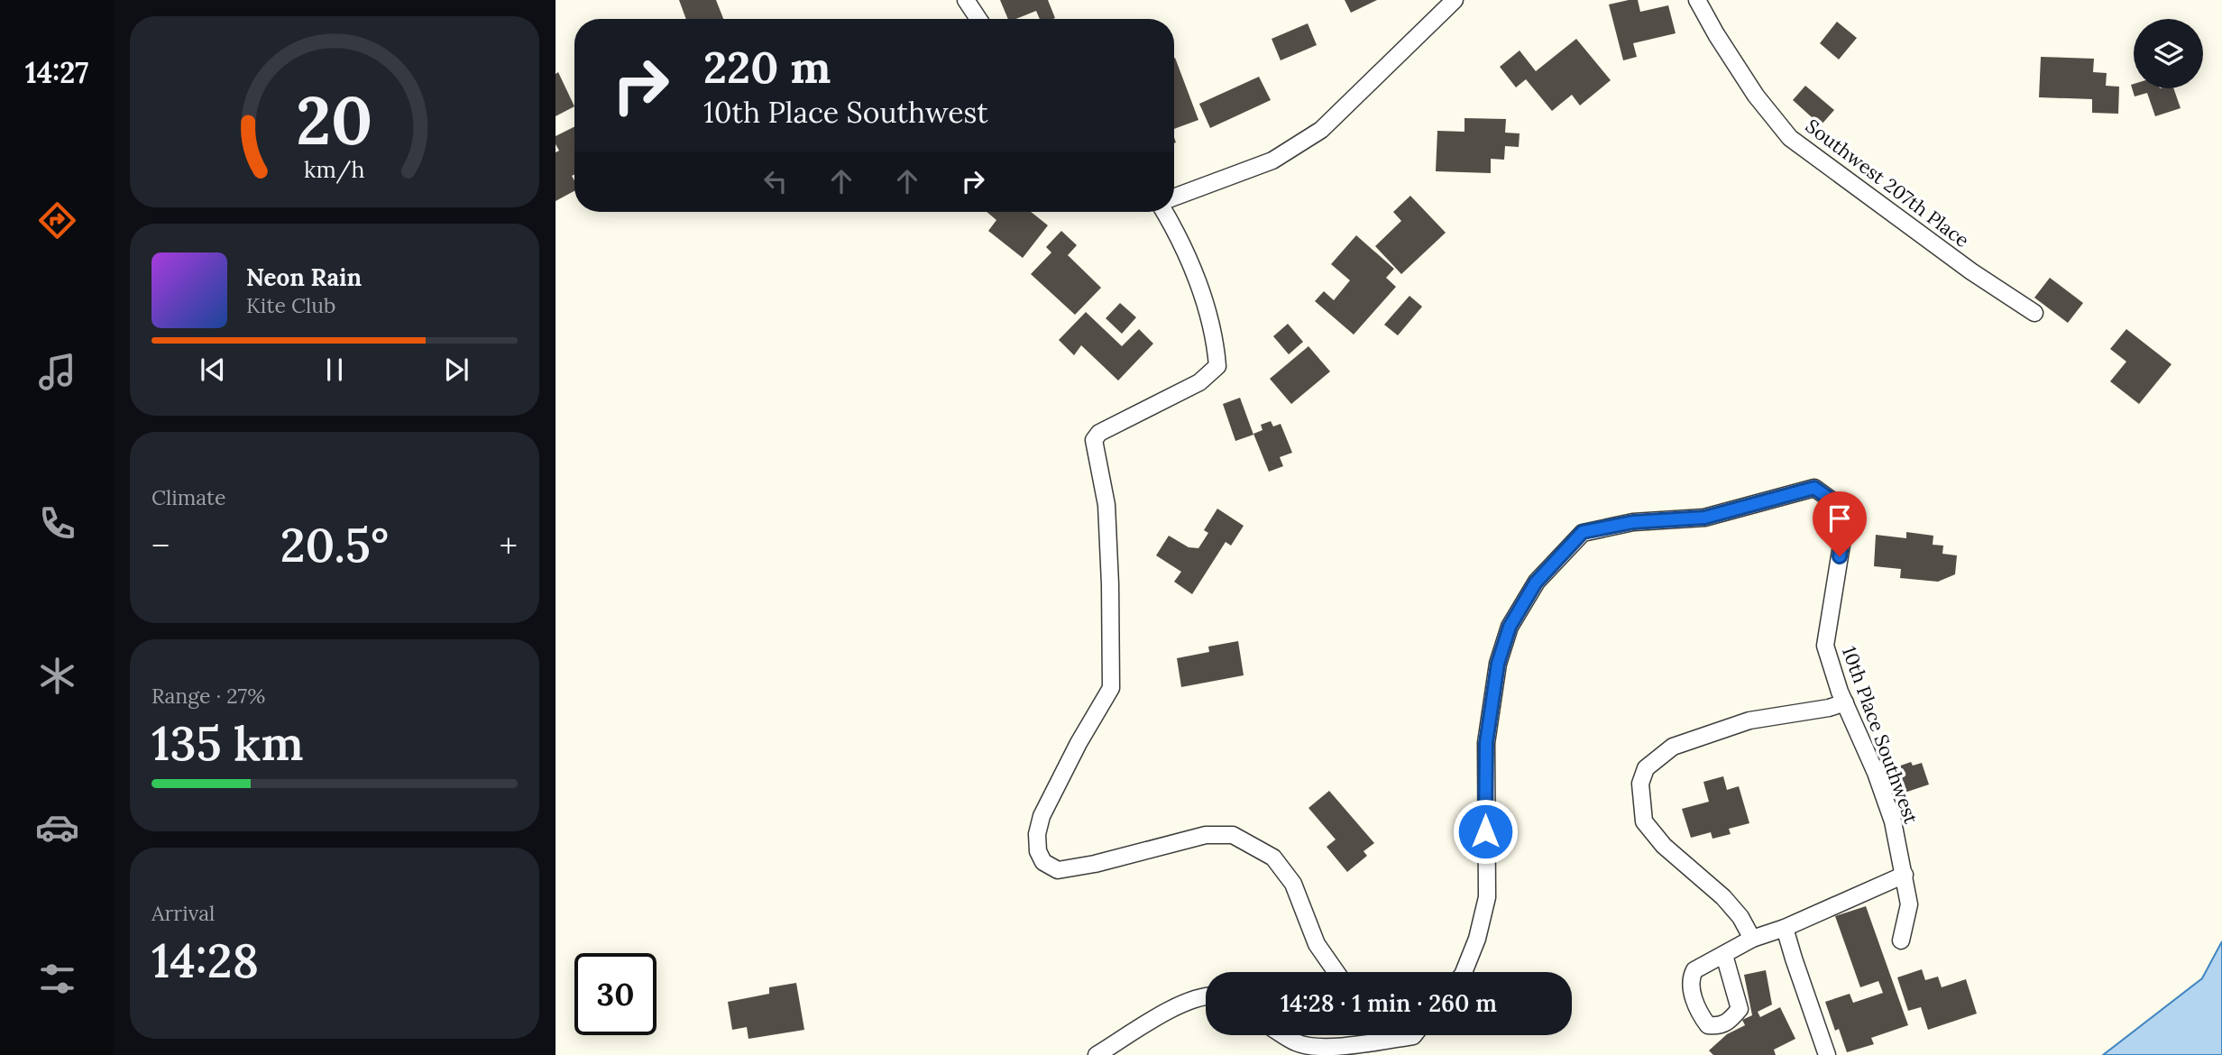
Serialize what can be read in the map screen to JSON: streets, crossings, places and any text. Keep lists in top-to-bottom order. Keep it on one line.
{"streets":{"street":["Southwest 207th Place","10th Place Southwest"]},"page":{"tabs":"14:27","turn":["220 m","10th Place Southwest"],"song":["Neon Rain","Kite Club"],"tile":["Climate",["Range · 27%","135 km"],["Arrival","14:28"]],"heat":["−","20.5°","+"],"limit":"30","trip":"14:28 · 1 min · 260 m","gauge":["20","km/h"]}}
